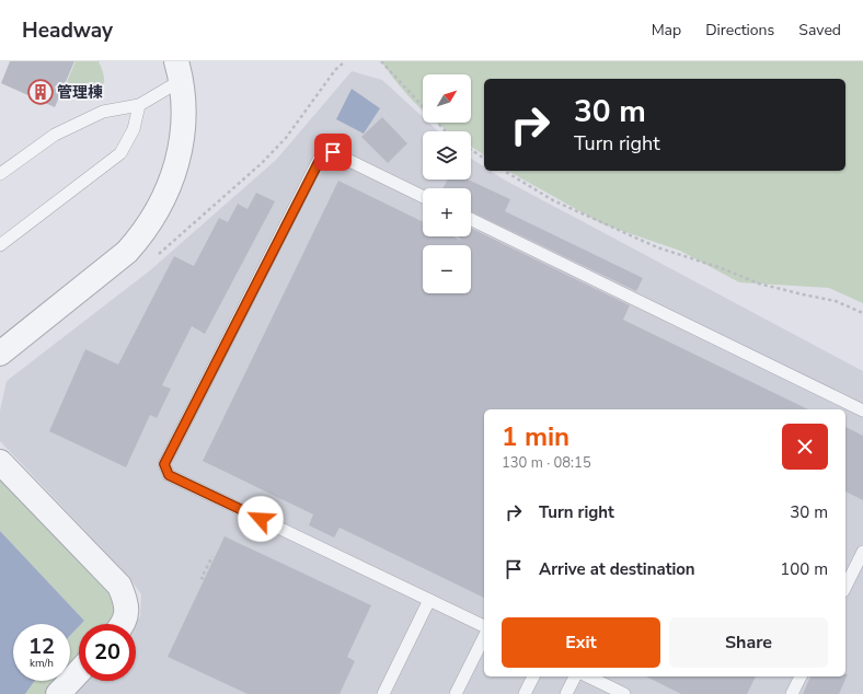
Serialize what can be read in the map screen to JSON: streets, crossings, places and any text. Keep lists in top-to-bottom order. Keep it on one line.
{"places":{"building":["管理棟"]},"north":"top right","page":{"header":"Headway","nav":["Map","Directions","Saved"],"map_buttons":["+","−"],"turn":["30 m","Turn right"],"heading":["1 min","130 m · 08:15"],"list":[{"name":"Turn right","value":"30 m"},{"name":"Arrive at destination","value":"100 m"}],"buttons":["Exit","Share"],"speed":"12 km/h","limit":"20"}}
